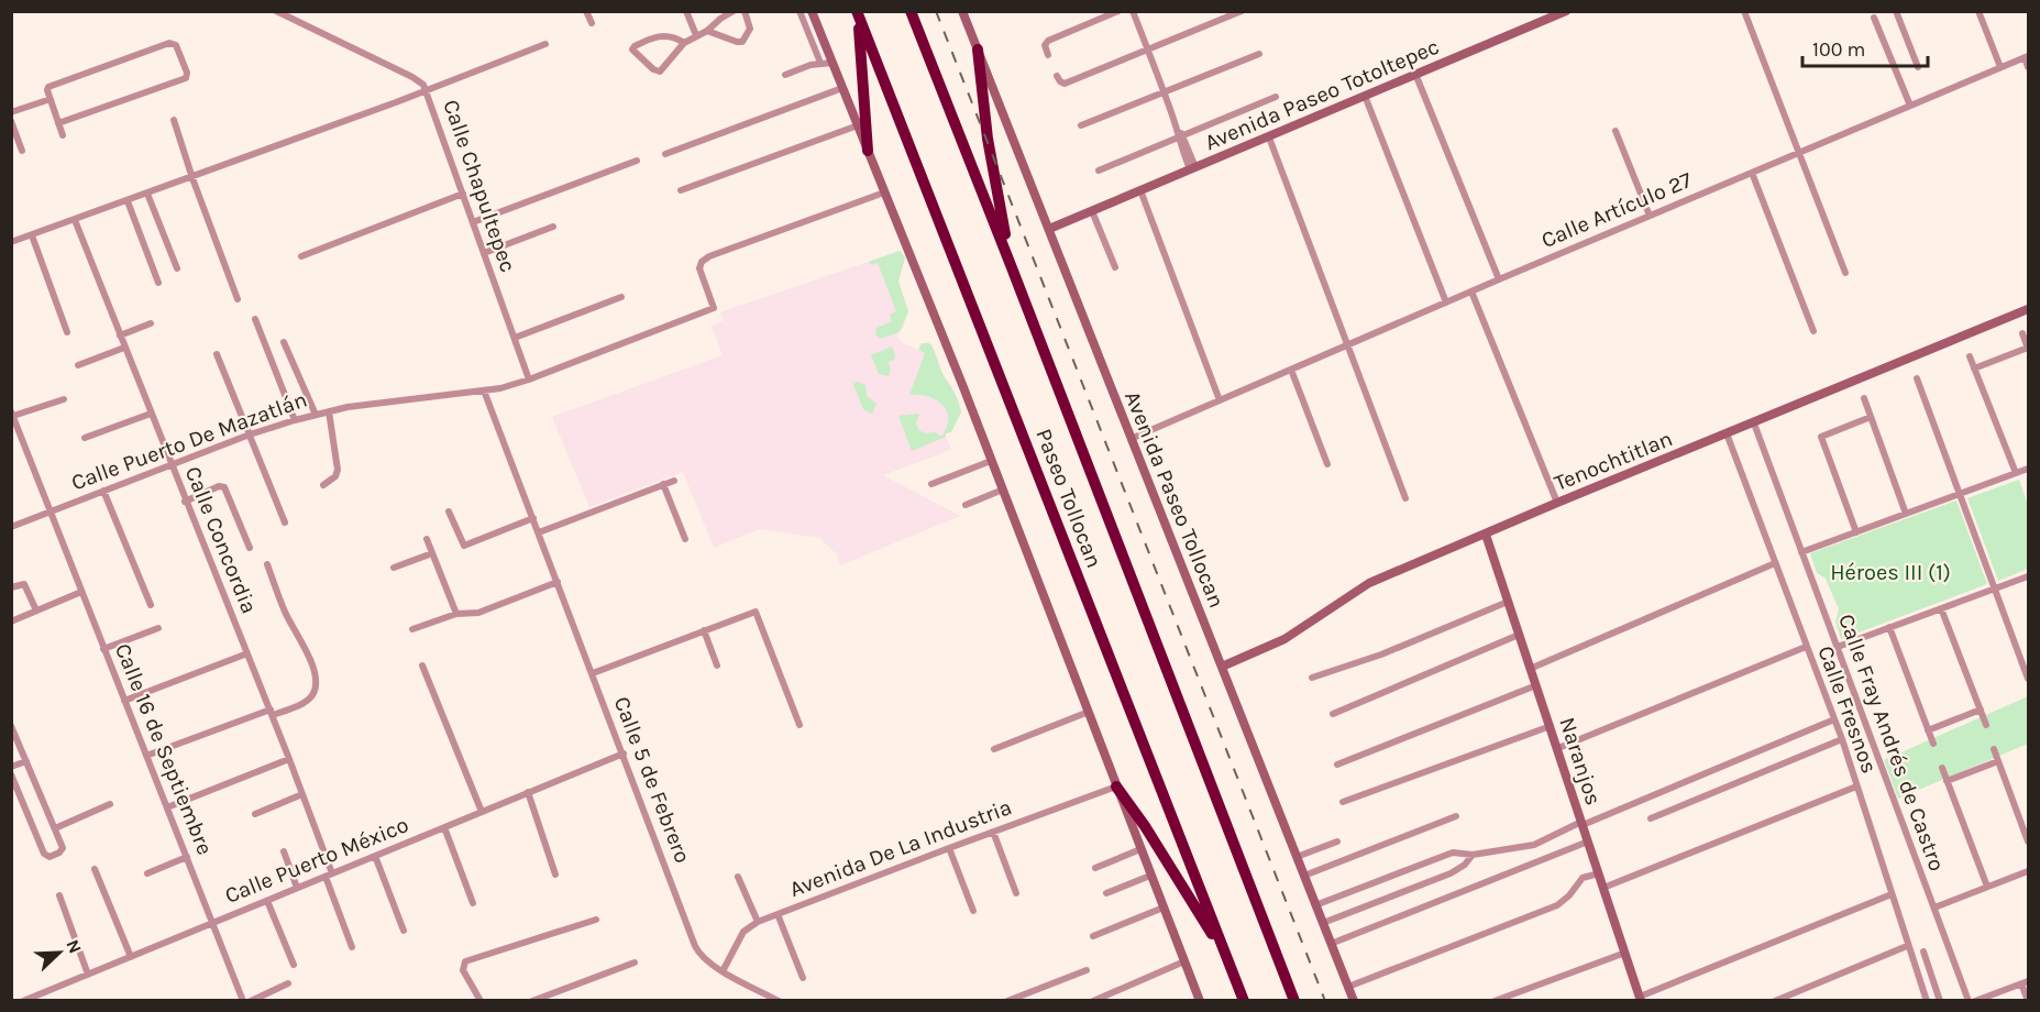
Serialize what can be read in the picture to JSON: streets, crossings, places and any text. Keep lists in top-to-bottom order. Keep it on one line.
{"streets":{"highway":["Paseo Tollocan"],"main road":["Avenida Paseo Totoltepec","Tenochtitlan","Avenida Paseo Tollocan","Naranjos"],"street":["Calle Chapultepec","Calle Artículo 27","Calle Puerto De Mazatlán","Calle Concordia","Calle Fresnos","Calle Fray Andrés de Castro","Calle 16 de Septiembre","Calle 5 de Febrero","Avenida De La Industria","Calle Puerto México"]},"crossings":[["Avenida Paseo Totoltepec","Avenida Paseo Tollocan"],["Calle Chapultepec","Calle Puerto De Mazatlán"],["Calle Artículo 27","Avenida Paseo Tollocan"],["Calle Puerto De Mazatlán","Calle Concordia"],["Calle Puerto De Mazatlán","Calle 16 de Septiembre"],["Calle Puerto De Mazatlán","Calle 5 de Febrero"],["Tenochtitlan","Avenida Paseo Tollocan"],["Tenochtitlan","Calle Fresnos"],["Tenochtitlan","Calle Fray Andrés de Castro"],["Tenochtitlan","Naranjos"],["Calle Concordia","Calle Puerto México"],["Calle 16 de Septiembre","Calle Puerto México"],["Calle 5 de Febrero","Avenida De La Industria"],["Calle 5 de Febrero","Calle Puerto México"]],"parks":["Héroes III (1)"],"scale_bar":"100 m","north":"top right"}
